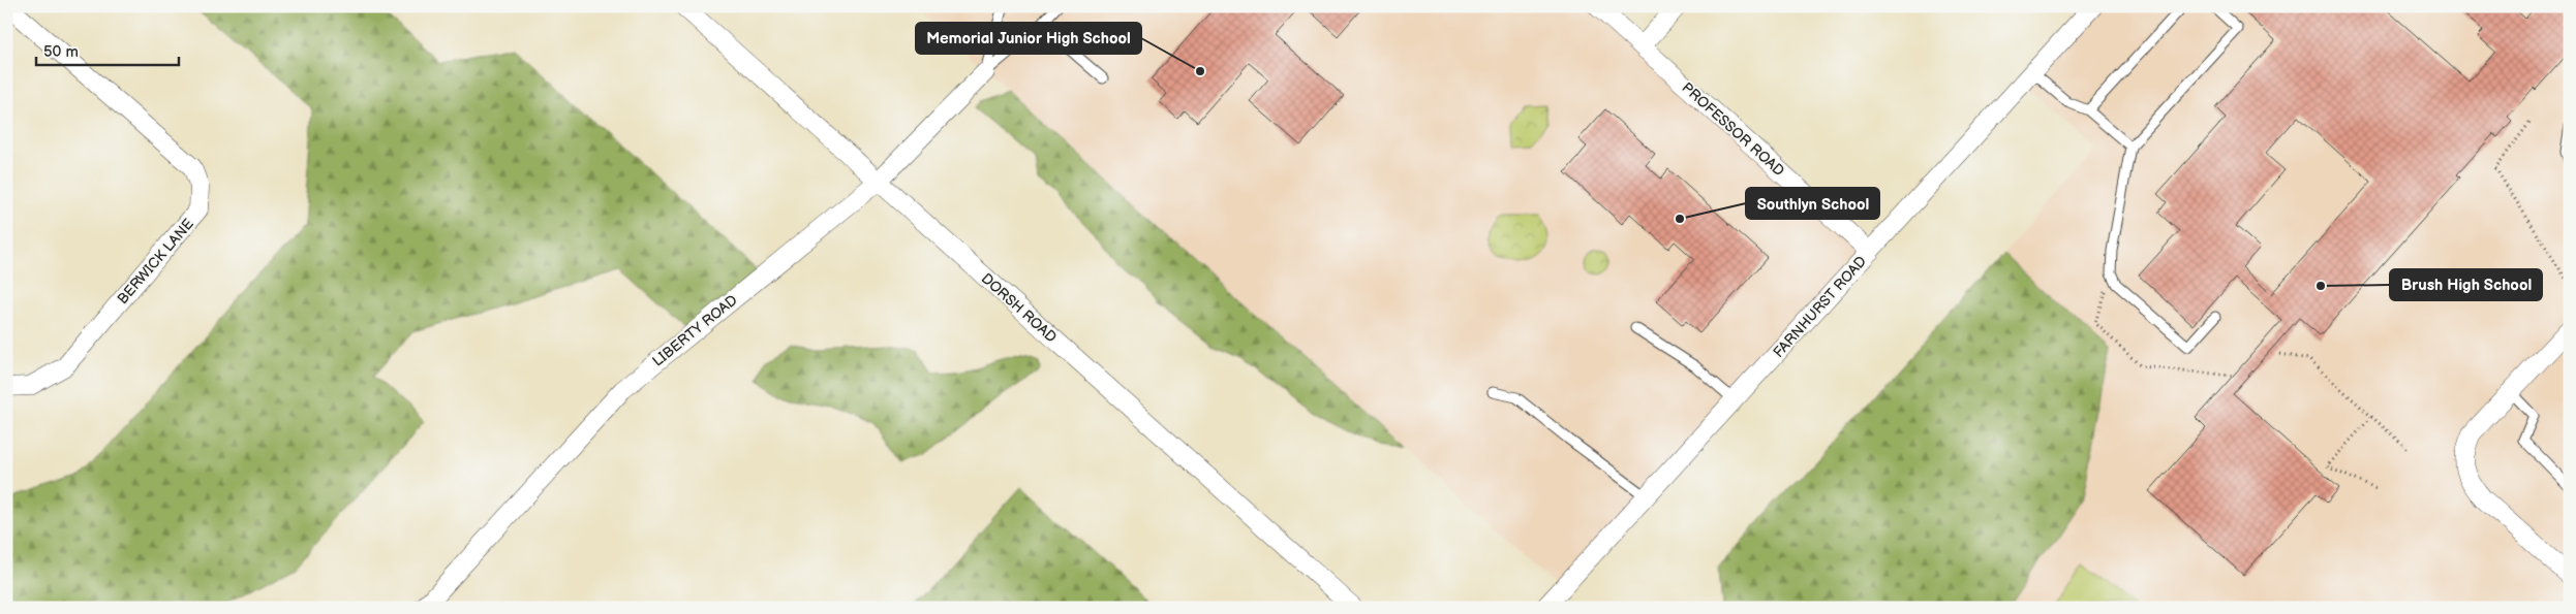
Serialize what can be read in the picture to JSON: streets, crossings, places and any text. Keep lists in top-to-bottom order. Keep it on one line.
{"streets":{"street":["PROFESSOR ROAD","BERWICK LANE","FARNHURST ROAD","DORSH ROAD","LIBERTY ROAD"]},"crossings":[["PROFESSOR ROAD","FARNHURST ROAD"],["DORSH ROAD","LIBERTY ROAD"]],"places":["Memorial Junior High School","Southlyn School","Brush High School"],"scale_bar":"50 m"}
